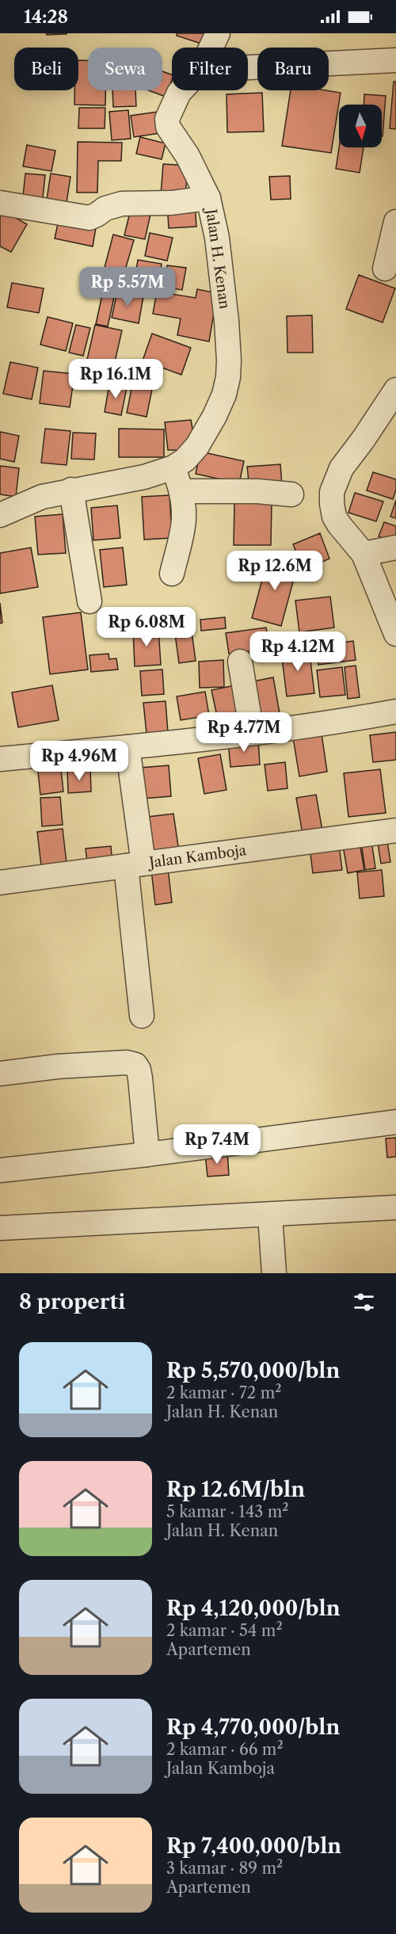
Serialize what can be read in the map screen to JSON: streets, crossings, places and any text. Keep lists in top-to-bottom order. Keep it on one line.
{"streets":{"street":["Jalan H. Kenan","Jalan Kamboja"]},"north":"bottom","page":{"status":"14:28","chip":["Beli","Sewa","Filter","Baru"],"price":["Rp 5.57M","Rp 16.1M","Rp 12.6M","Rp 6.08M","Rp 4.12M","Rp 4.77M","Rp 4.96M","Rp 7.4M"],"heading":"8 properti","list":[{"name":"Rp 5,570,000/bln","note":"2 kamar · 72 m² · Jalan H. Kenan"},{"name":"Rp 12.6M/bln","note":"5 kamar · 143 m² · Jalan H. Kenan"},{"name":"Rp 4,120,000/bln","note":"2 kamar · 54 m² · Apartemen"},{"name":"Rp 4,770,000/bln","note":"2 kamar · 66 m² · Jalan Kamboja"},{"name":"Rp 7,400,000/bln","note":"3 kamar · 89 m² · Apartemen"}]}}
